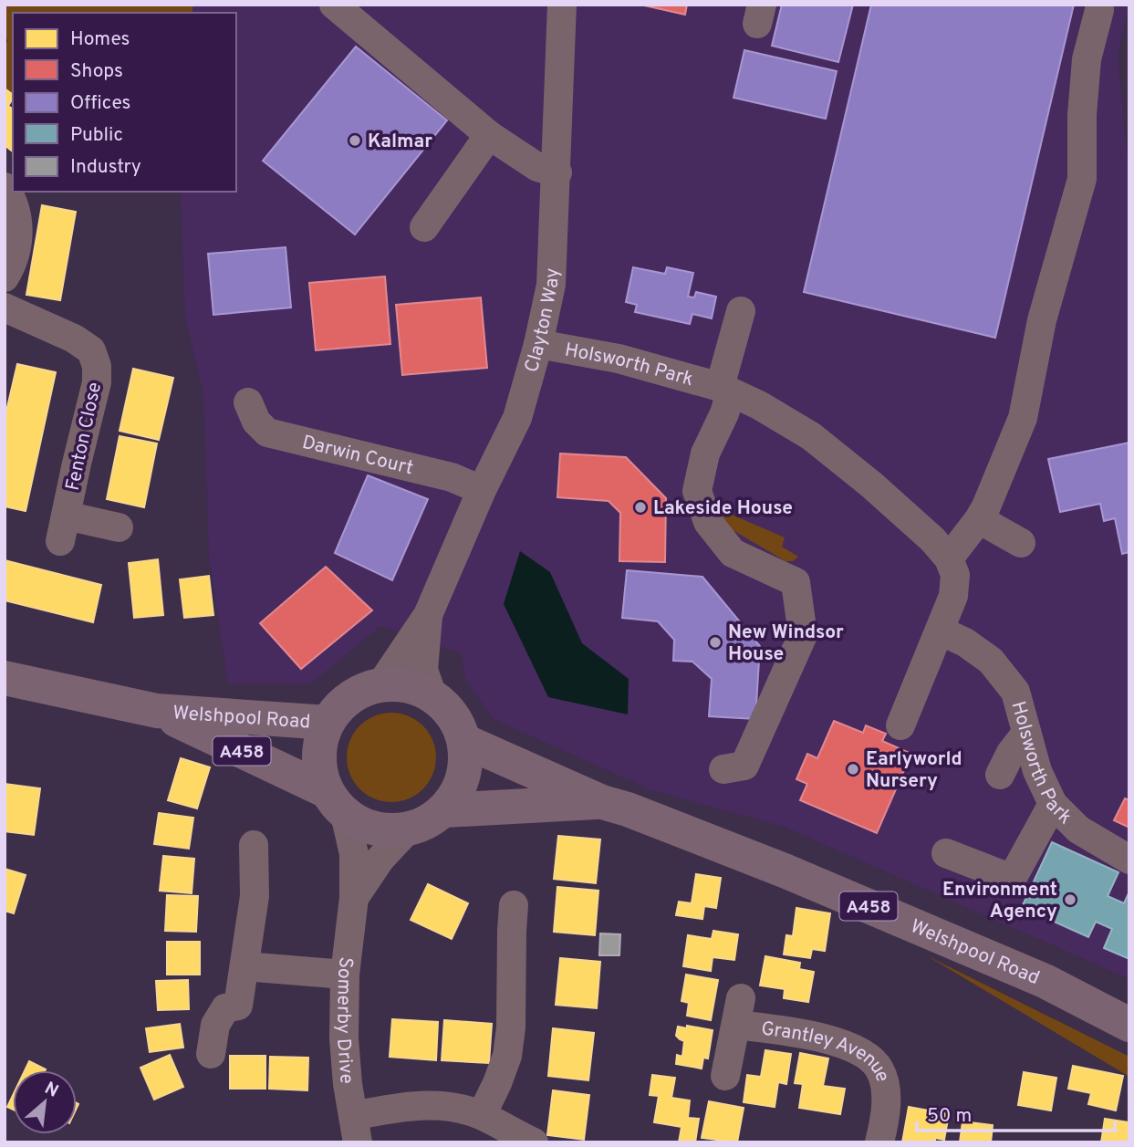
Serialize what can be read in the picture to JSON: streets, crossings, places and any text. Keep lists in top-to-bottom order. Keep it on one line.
{"streets":{"main road":["Welshpool Road","A458"],"street":["Clayton Way","Holsworth Park","Fenton Close","Darwin Court","Somerby Drive","Grantley Avenue"]},"crossings":[["Clayton Way","Holsworth Park"],["Clayton Way","Darwin Court"],["Clayton Way","Welshpool Road"],["Clayton Way","Somerby Drive"],["Welshpool Road","Somerby Drive"]],"places":["Kalmar","Lakeside House","New Windsor House","Earlyworld Nursery","Environment Agency"],"legend":["Homes","Shops","Offices","Public","Industry"],"scale_bar":"50 m","north":"top right"}
